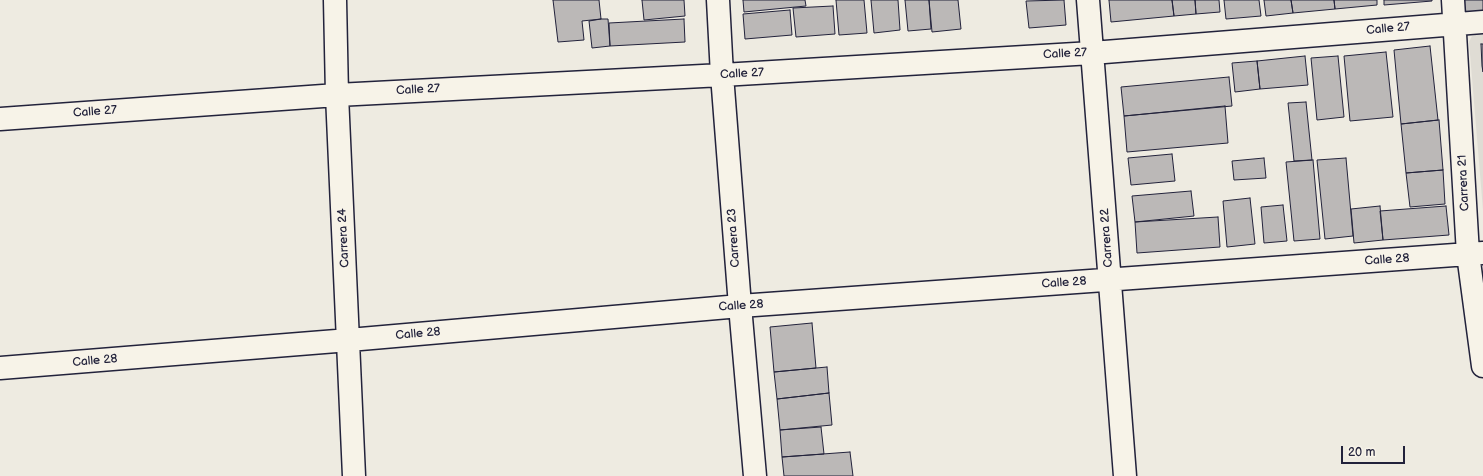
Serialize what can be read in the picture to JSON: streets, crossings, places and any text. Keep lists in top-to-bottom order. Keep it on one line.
{"streets":{"street":["Calle 27","Carrera 21","Carrera 24","Carrera 23","Carrera 22","Calle 28"]},"crossings":[["Calle 27","Carrera 21"],["Calle 27","Carrera 24"],["Calle 27","Carrera 23"],["Calle 27","Carrera 22"],["Carrera 21","Calle 28"],["Carrera 24","Calle 28"],["Carrera 23","Calle 28"],["Carrera 22","Calle 28"]],"scale_bar":"20 m"}
